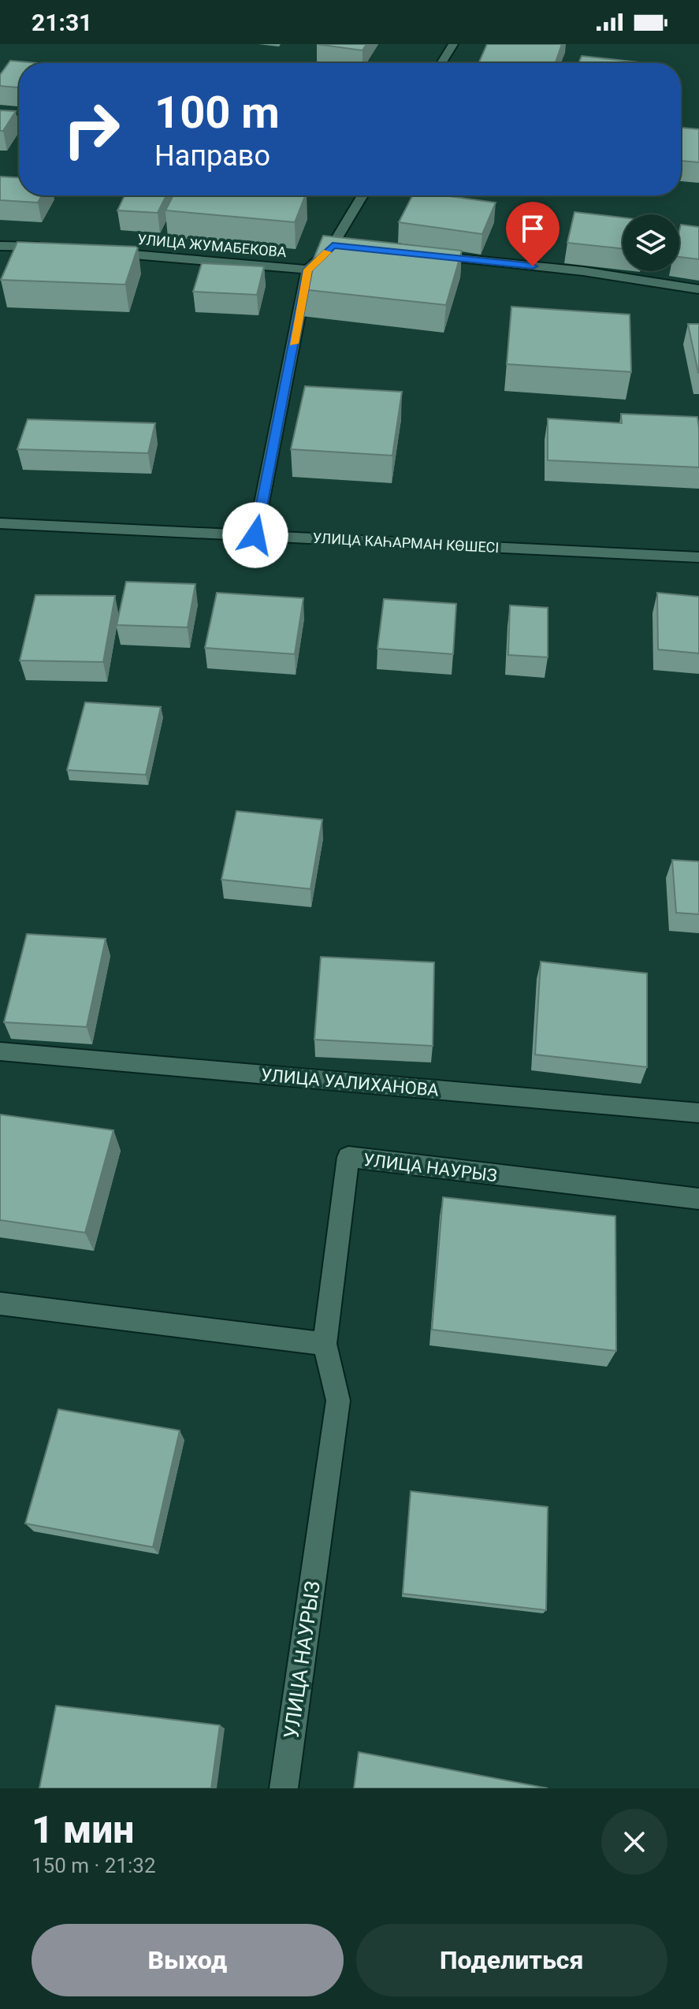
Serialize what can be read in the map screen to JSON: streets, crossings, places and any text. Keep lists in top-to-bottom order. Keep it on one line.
{"streets":{"street":["УЛИЦА ЖУМАБЕКОВА","УЛИЦА КАҺАРМАН КӨШЕСІ","УЛИЦА УАЛИХАНОВА","УЛИЦА НАУРЫЗ"]},"page":{"status":"21:31","turn":["100 m","Направо"],"heading":["1 мин","150 m · 21:32"],"buttons":["Выход","Поделиться"]}}
